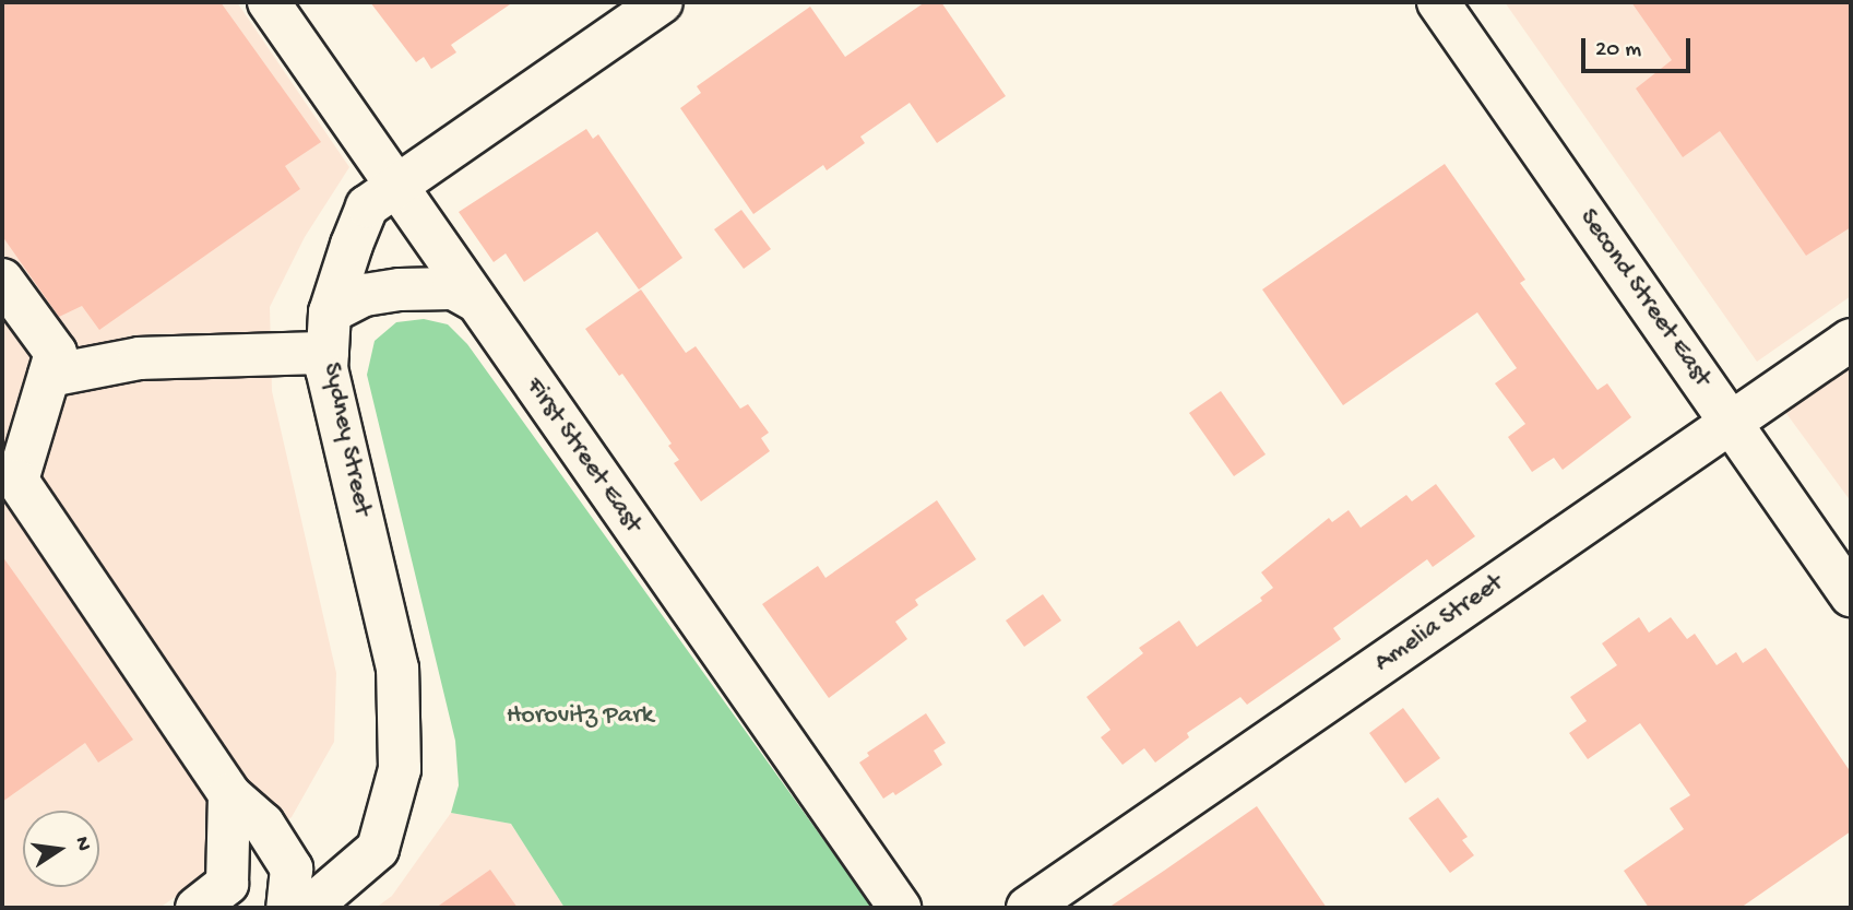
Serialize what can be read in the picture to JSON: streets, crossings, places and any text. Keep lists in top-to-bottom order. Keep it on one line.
{"streets":{"street":["Second Street East","Sydney Street","First Street East","Amelia Street"]},"crossings":[["Second Street East","Amelia Street"],["Sydney Street","First Street East"]],"parks":["Horovitz Park"],"scale_bar":"20 m","north":"right"}
